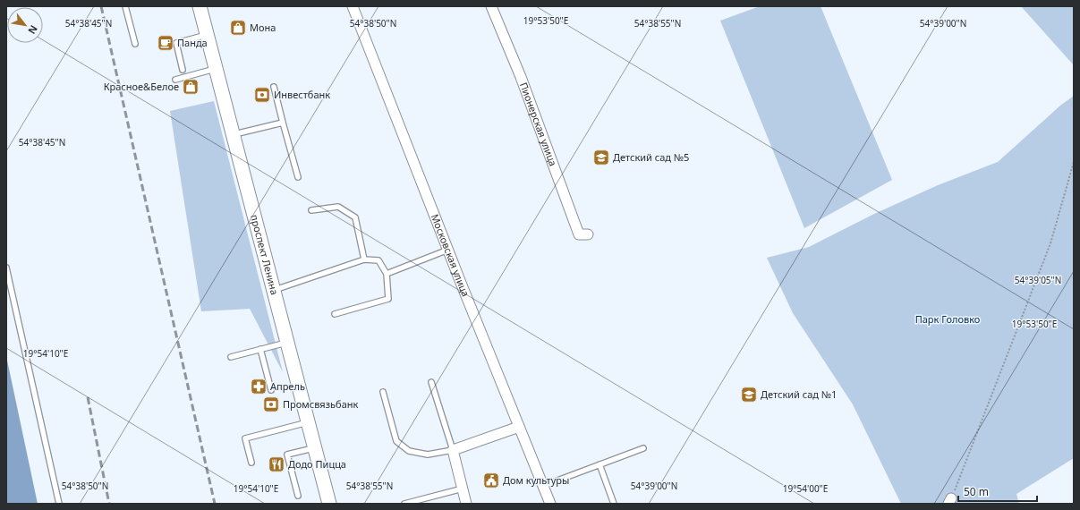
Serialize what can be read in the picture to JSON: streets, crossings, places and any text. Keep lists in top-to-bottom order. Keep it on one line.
{"streets":{"main road":["проспект Ленина"],"street":["Пионерская улица","Московская улица"]},"parks":["Парк Головко"],"places":{"shop":["Мона","Красное&Белое"],"cafe":["Панда"],"bank":["Инвестбанк","Промсвязьбанк"],"school or university":["Детский сад №5","Детский сад №1"],"pharmacy":["Апрель"],"restaurant":["Додо Пицца"],"public building":["Дом культуры"]},"scale_bar":"50 m","north":"bottom right","coordinates":["19°53'50\"E","54°38'45\"N","54°38'50\"N","54°38'55\"N","54°39'00\"N","54°39'05\"N","19°54'10\"E","19°54'00\"E"]}
